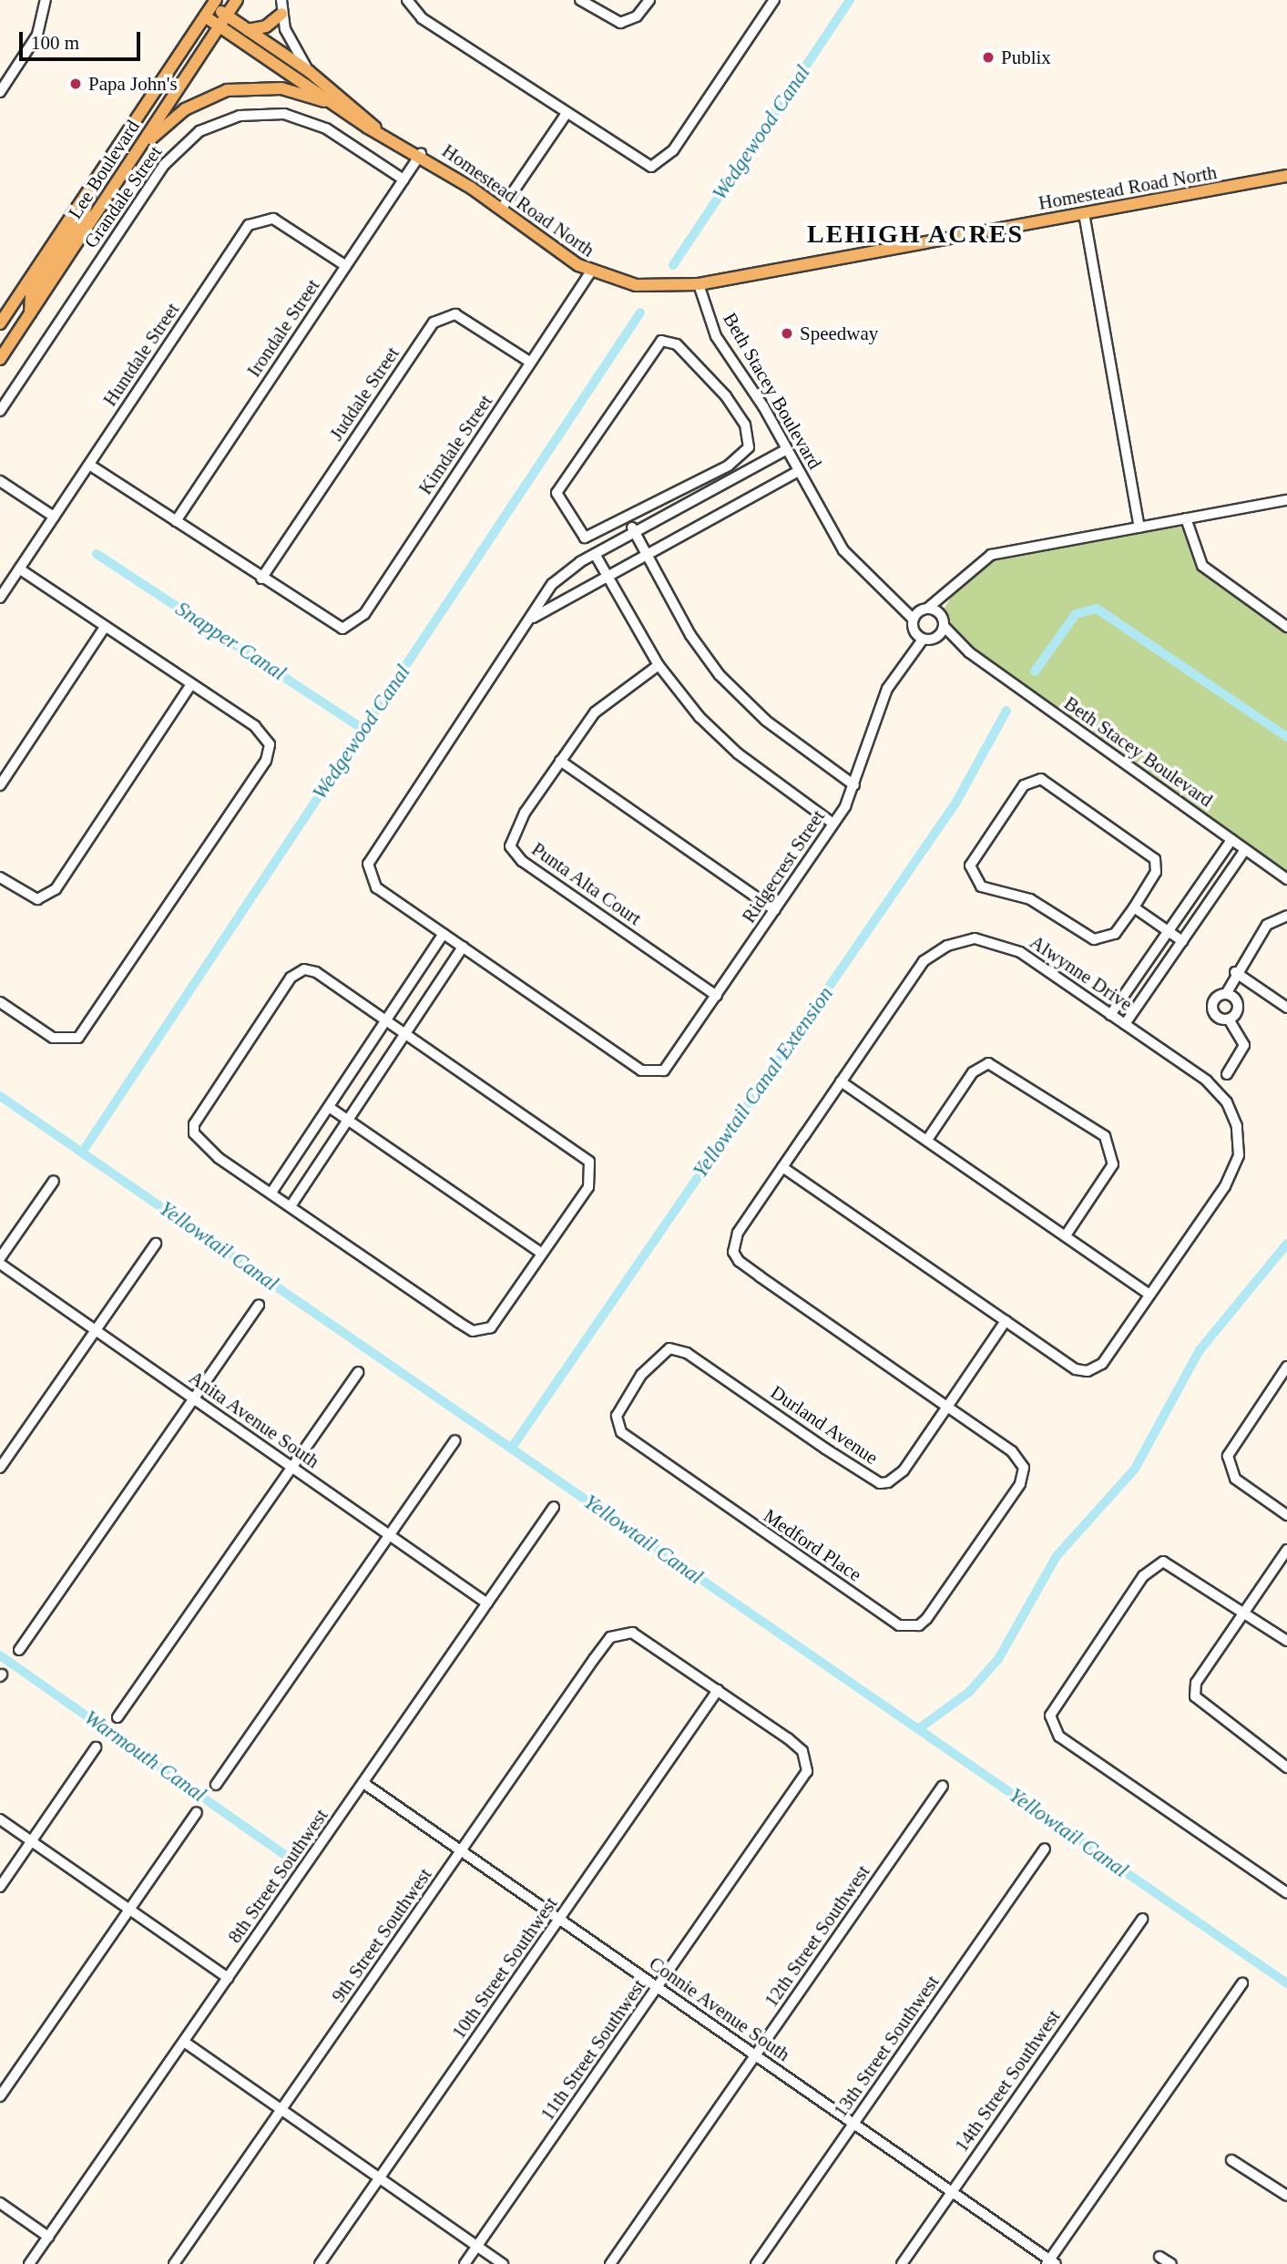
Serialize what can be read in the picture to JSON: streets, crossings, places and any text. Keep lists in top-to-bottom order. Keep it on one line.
{"streets":{"main road":["Lee Boulevard","Homestead Road North"],"street":["Grandale Street","Irondale Street","Huntdale Street","Beth Stacey Boulevard","Juddale Street","Kimdale Street","Ridgecrest Street","Punta Alta Court","Alwynne Drive","Anita Avenue South","Durland Avenue","Medford Place","8th Street Southwest","9th Street Southwest","12th Street Southwest","10th Street Southwest","Connie Avenue South","13th Street Southwest","11th Street Southwest","14th Street Southwest"]},"crossings":[["Lee Boulevard","Homestead Road North"],["Homestead Road North","Irondale Street"],["Homestead Road North","Beth Stacey Boulevard"],["Homestead Road North","Kimdale Street"],["Grandale Street","Irondale Street"],["Irondale Street","Huntdale Street"],["Beth Stacey Boulevard","Ridgecrest Street"],["Juddale Street","Kimdale Street"],["Ridgecrest Street","Punta Alta Court"],["Alwynne Drive","Durland Avenue"],["Alwynne Drive","Medford Place"],["Anita Avenue South","8th Street Southwest"],["Durland Avenue","Medford Place"],["8th Street Southwest","Connie Avenue South"],["9th Street Southwest","10th Street Southwest"],["9th Street Southwest","Connie Avenue South"],["9th Street Southwest","11th Street Southwest"],["12th Street Southwest","Connie Avenue South"],["10th Street Southwest","Connie Avenue South"],["10th Street Southwest","11th Street Southwest"],["Connie Avenue South","13th Street Southwest"],["Connie Avenue South","11th Street Southwest"],["Connie Avenue South","14th Street Southwest"]],"districts":["LEHIGH ACRES"],"water":["Wedgewood Canal","Snapper Canal","Yellowtail Canal Extension","Yellowtail Canal","Warmouth Canal"],"places":["Publix","Papa John's","Speedway"],"scale_bar":"100 m"}
